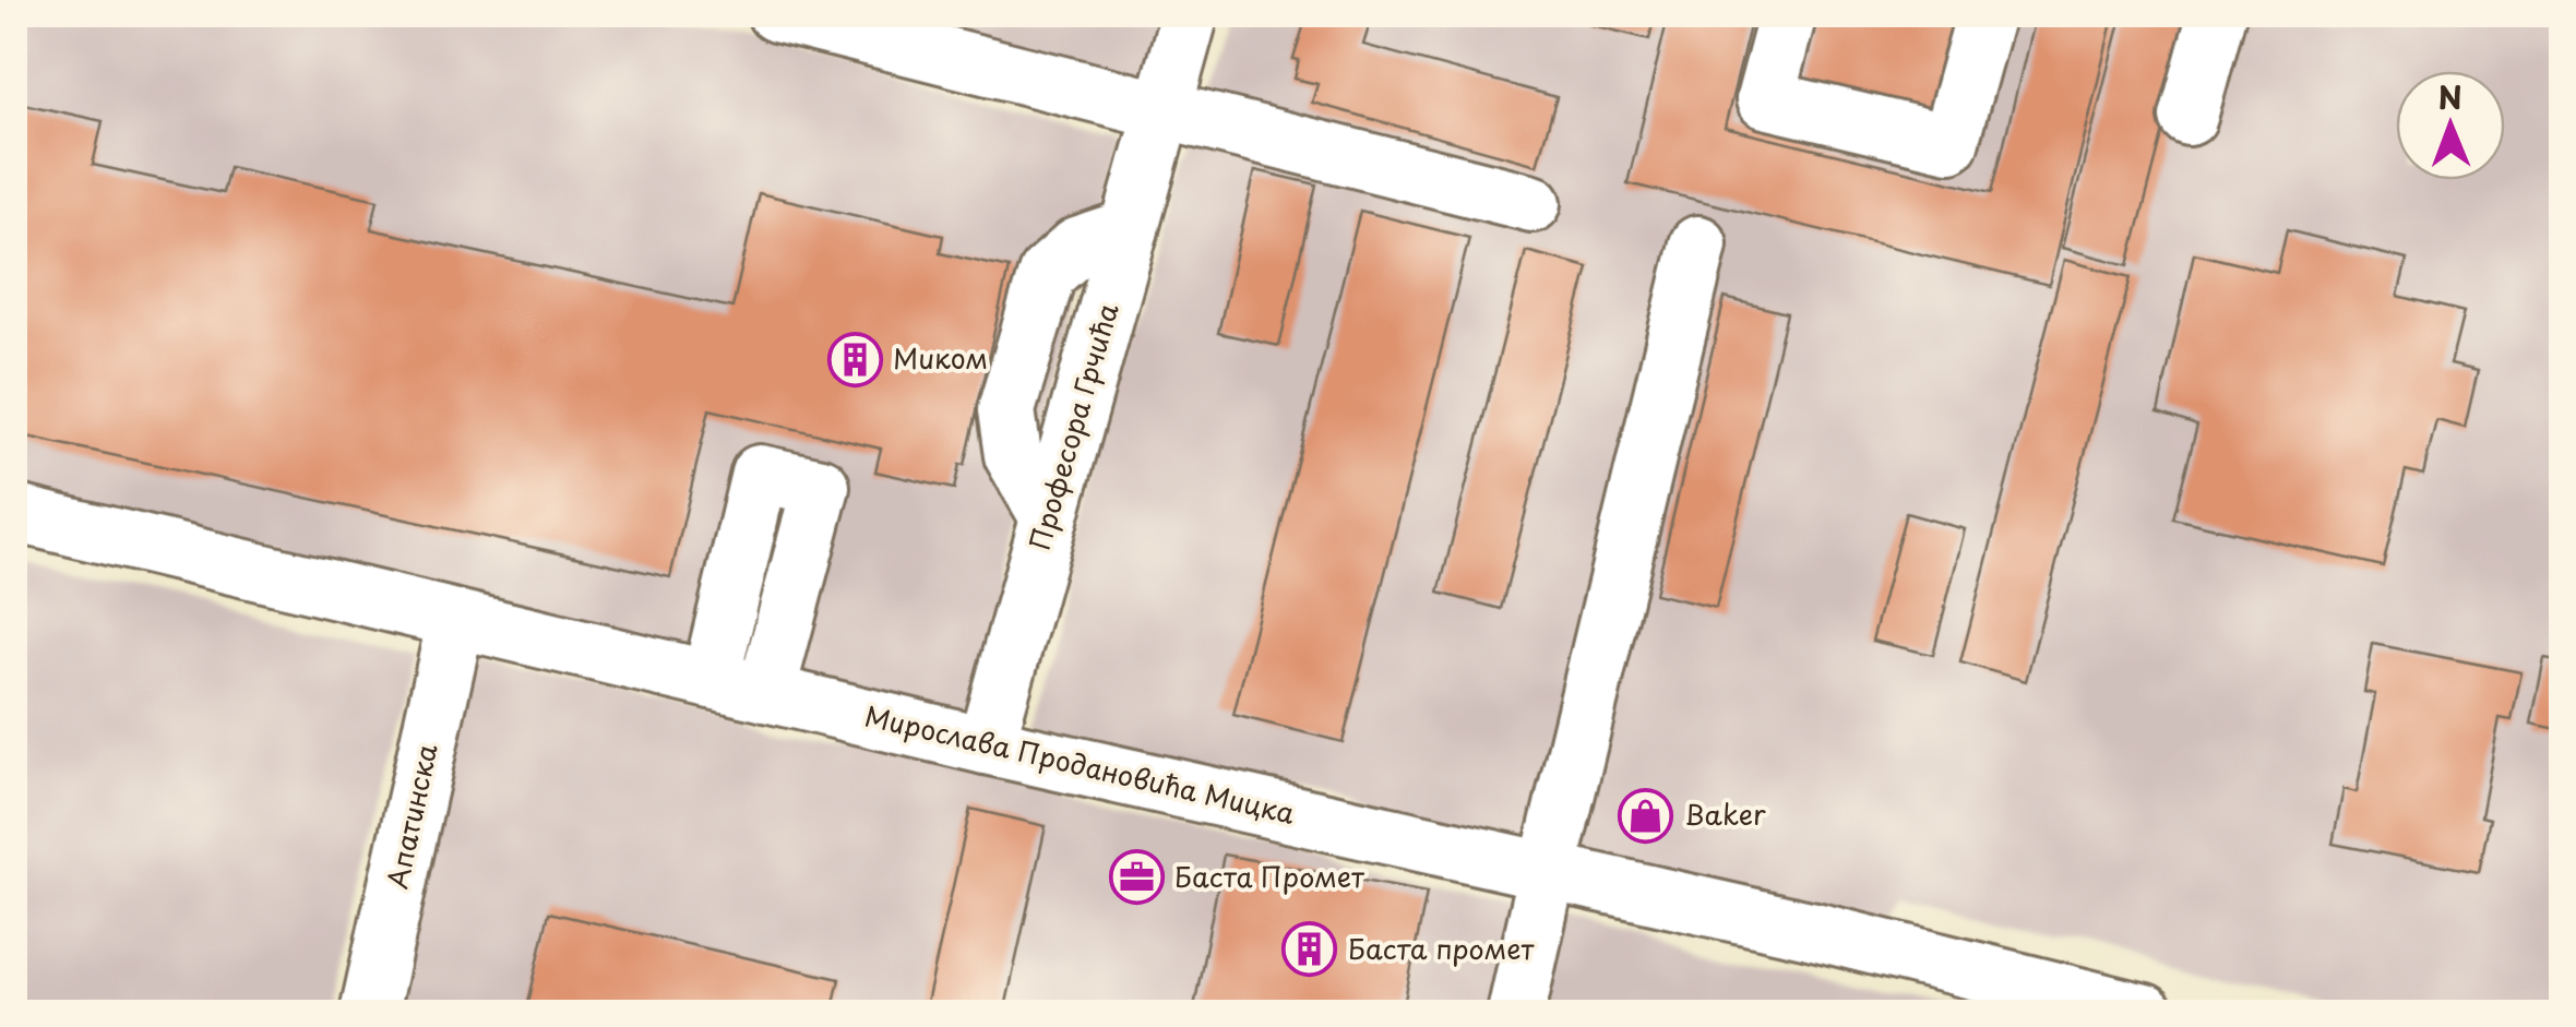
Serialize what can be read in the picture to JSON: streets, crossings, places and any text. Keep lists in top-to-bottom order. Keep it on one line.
{"streets":{"street":["Професора Грчића","Мирослава Продановића Мицка","Апатинска"]},"crossings":[["Професора Грчића","Мирослава Продановића Мицка"],["Мирослава Продановића Мицка","Апатинска"]],"places":{"building":["Миком","Баста промет"],"shop":["Baker"],"office":["Баста Промет"]},"north":"top"}
